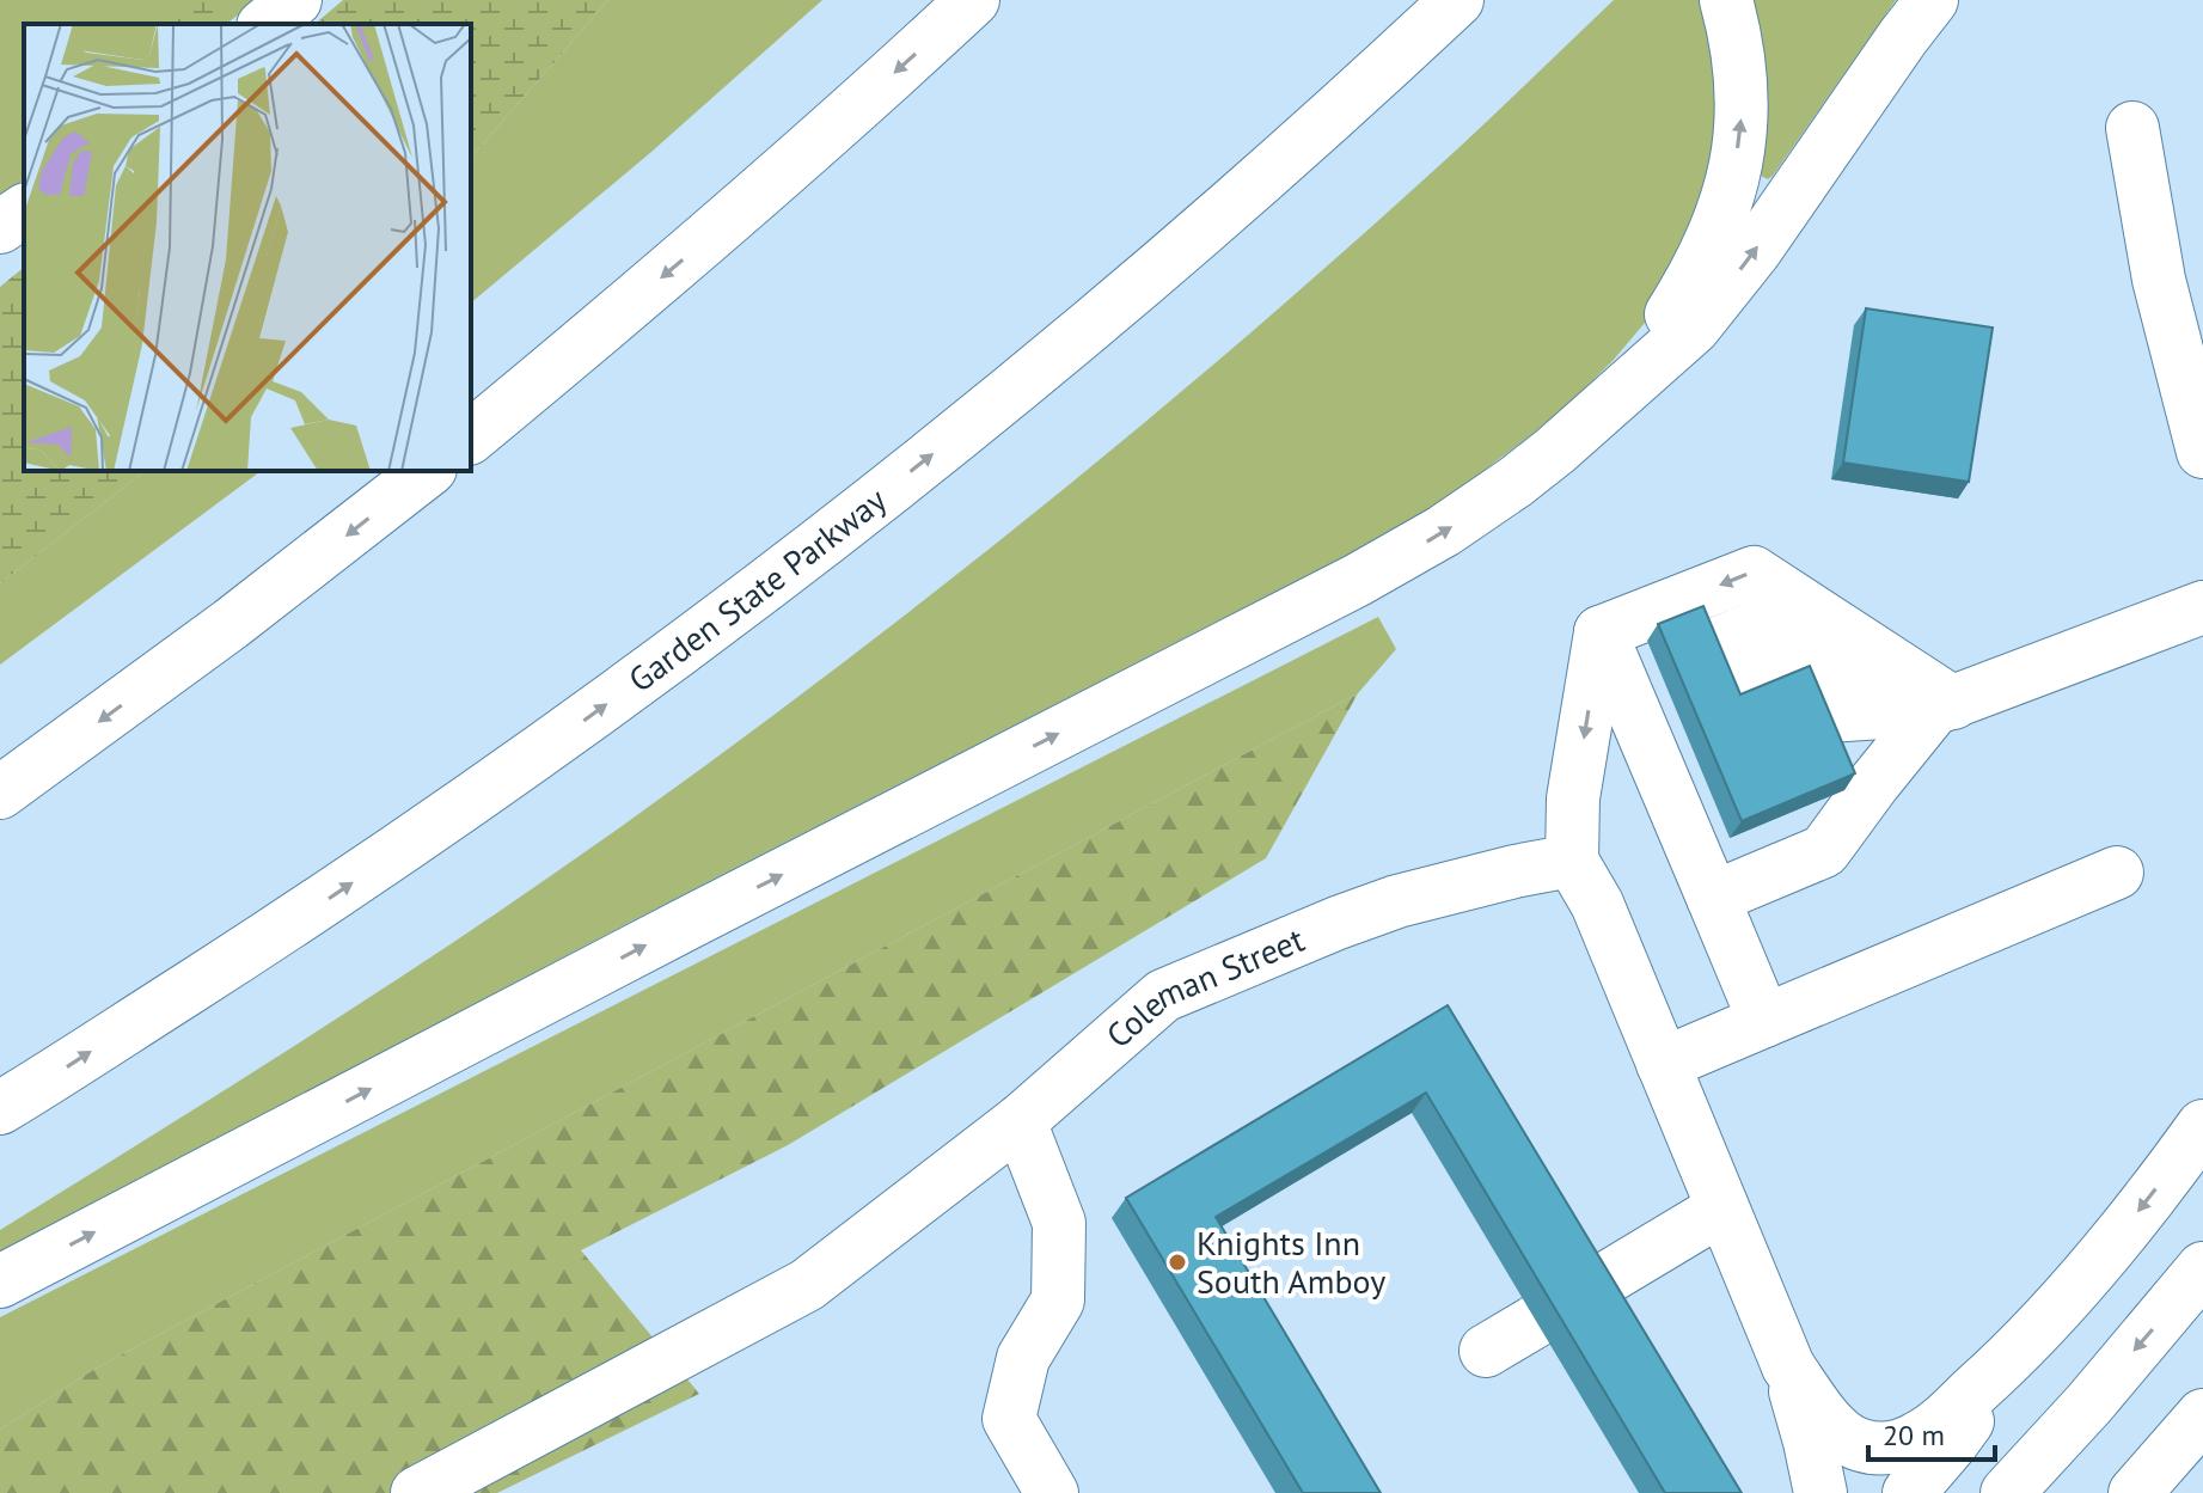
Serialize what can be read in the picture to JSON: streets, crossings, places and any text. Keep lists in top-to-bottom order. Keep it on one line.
{"streets":{"main road":["Garden State Parkway","Coleman Street"]},"places":["Knights Inn South Amboy"],"scale_bar":"20 m"}
